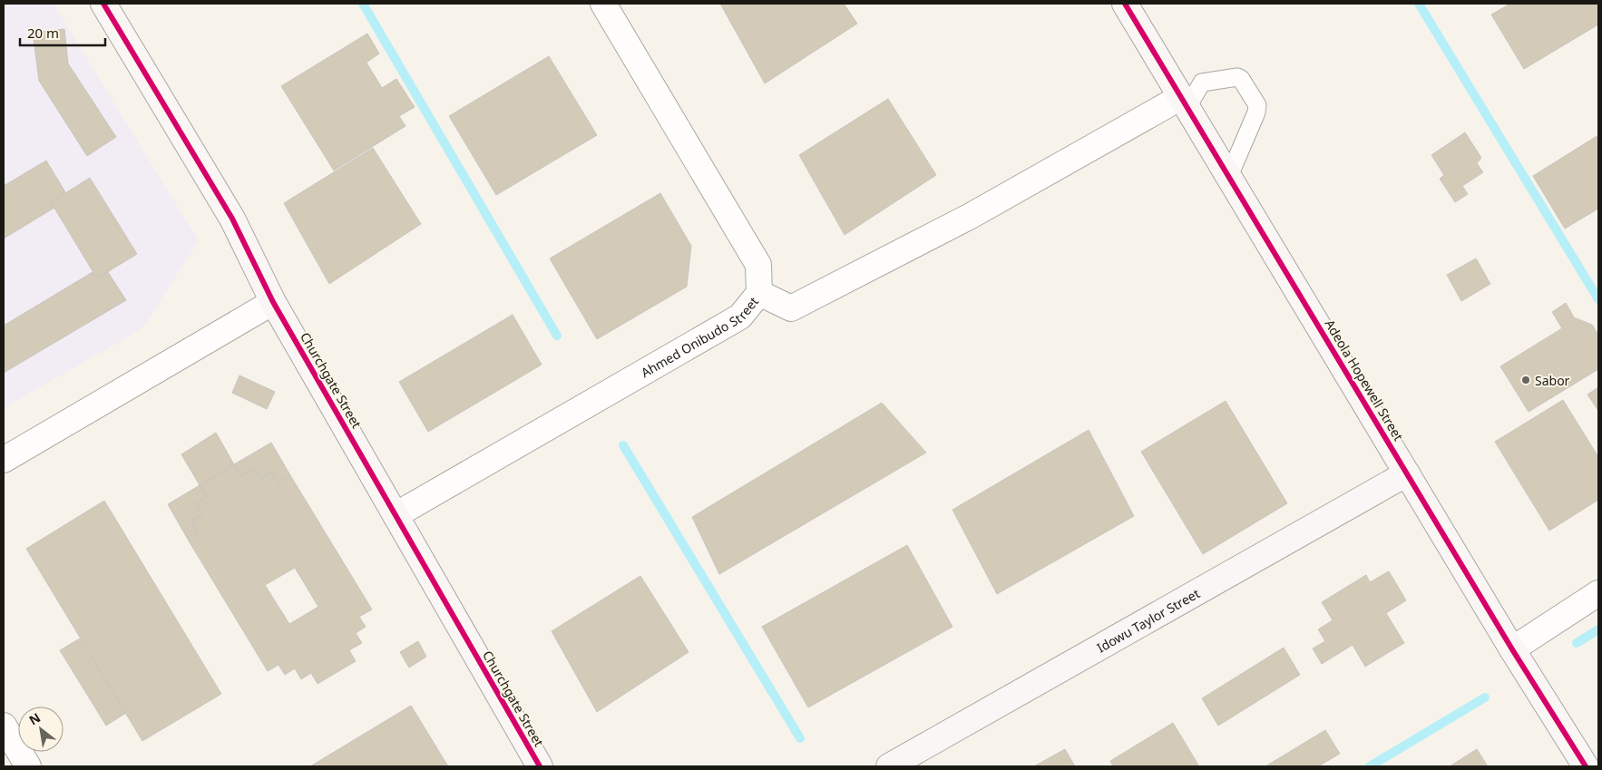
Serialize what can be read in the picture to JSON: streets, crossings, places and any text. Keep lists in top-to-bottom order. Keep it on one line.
{"streets":{"street":["Ahmed Onibudo Street","Churchgate Street","Adeola Hopewell Street","Idowu Taylor Street"]},"crossings":[["Ahmed Onibudo Street","Churchgate Street"],["Adeola Hopewell Street","Idowu Taylor Street"]],"places":["Sabor"],"scale_bar":"20 m","north":"top left"}
